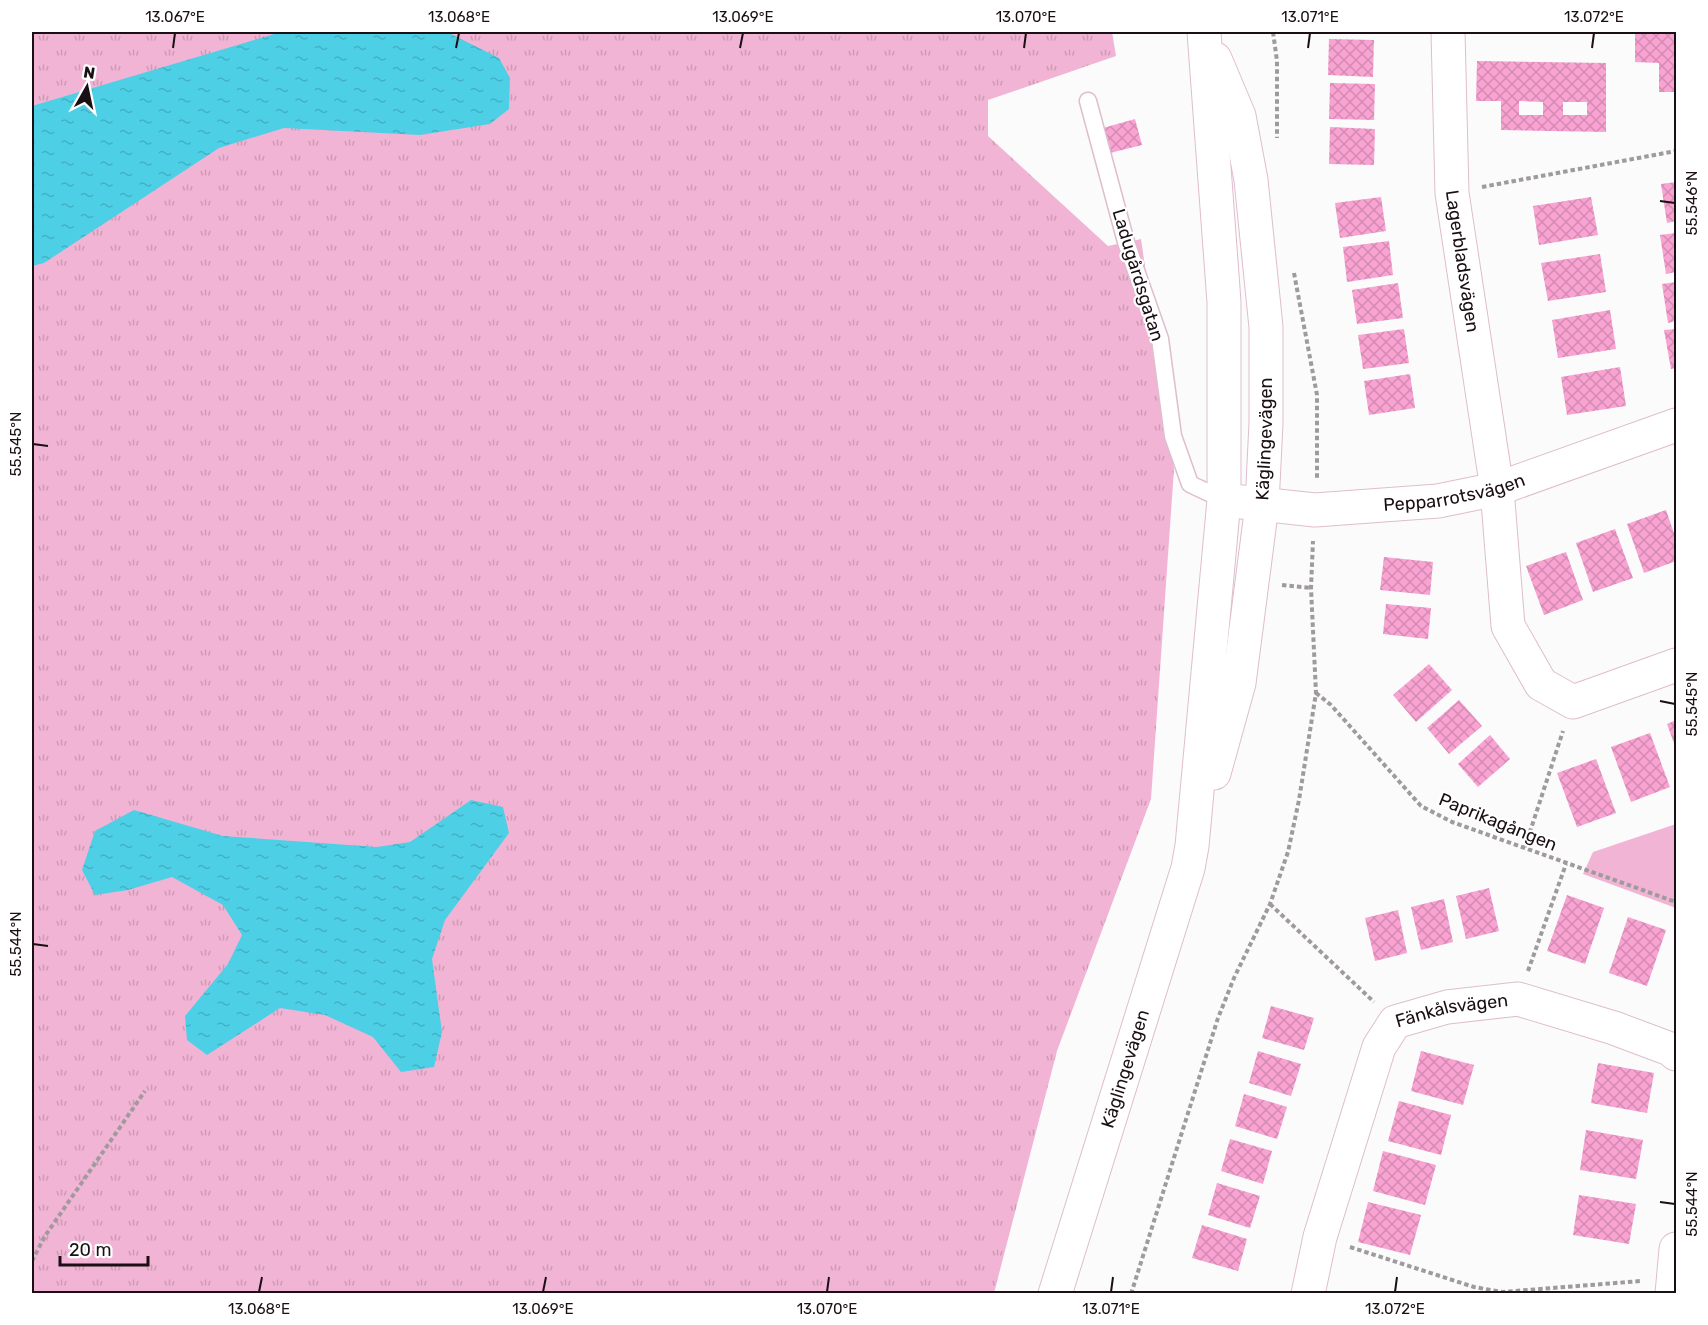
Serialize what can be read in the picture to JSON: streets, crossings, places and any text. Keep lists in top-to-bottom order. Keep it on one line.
{"streets":{"main road":["Lagerbladsvägen","Käglingevägen","Pepparrotsvägen","Fänkålsvägen"],"lane":["Ladugårdsgatan"],"path":["Paprikagången"]},"crossings":[["Lagerbladsvägen","Pepparrotsvägen"],["Ladugårdsgatan","Käglingevägen"],["Ladugårdsgatan","Pepparrotsvägen"],["Käglingevägen","Pepparrotsvägen"]],"scale_bar":"20 m","north":"top","coordinates":["13.067°E","13.068°E","13.069°E","13.070°E","13.071°E","13.072°E","55.546°N","55.545°N","55.544°N"]}
